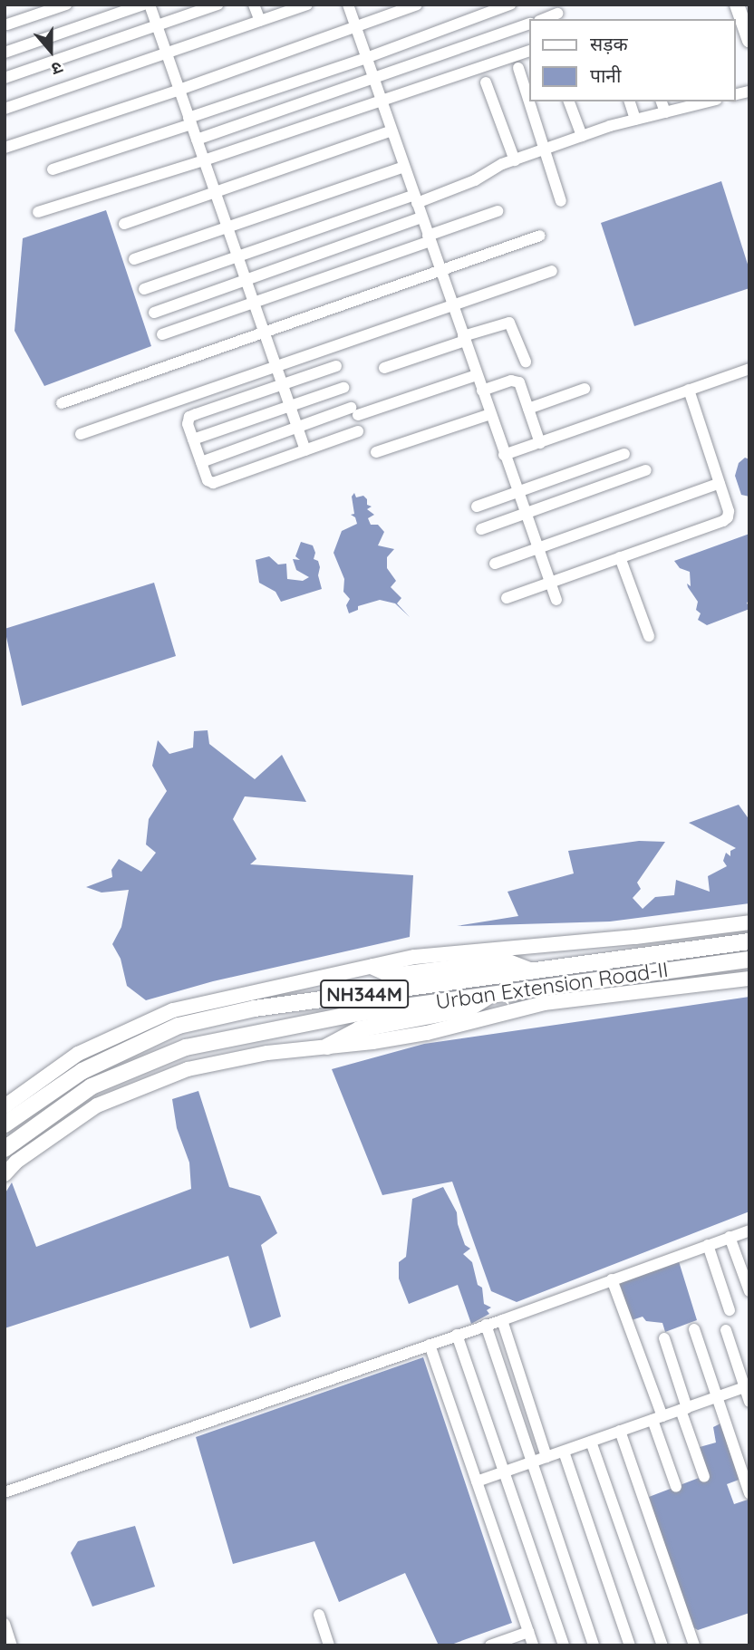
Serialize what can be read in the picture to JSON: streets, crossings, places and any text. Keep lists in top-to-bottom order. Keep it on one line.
{"streets":{"highway":["Urban Extension Road-II","NH344M"]},"legend":["सड़क","पानी"],"north":"bottom"}
